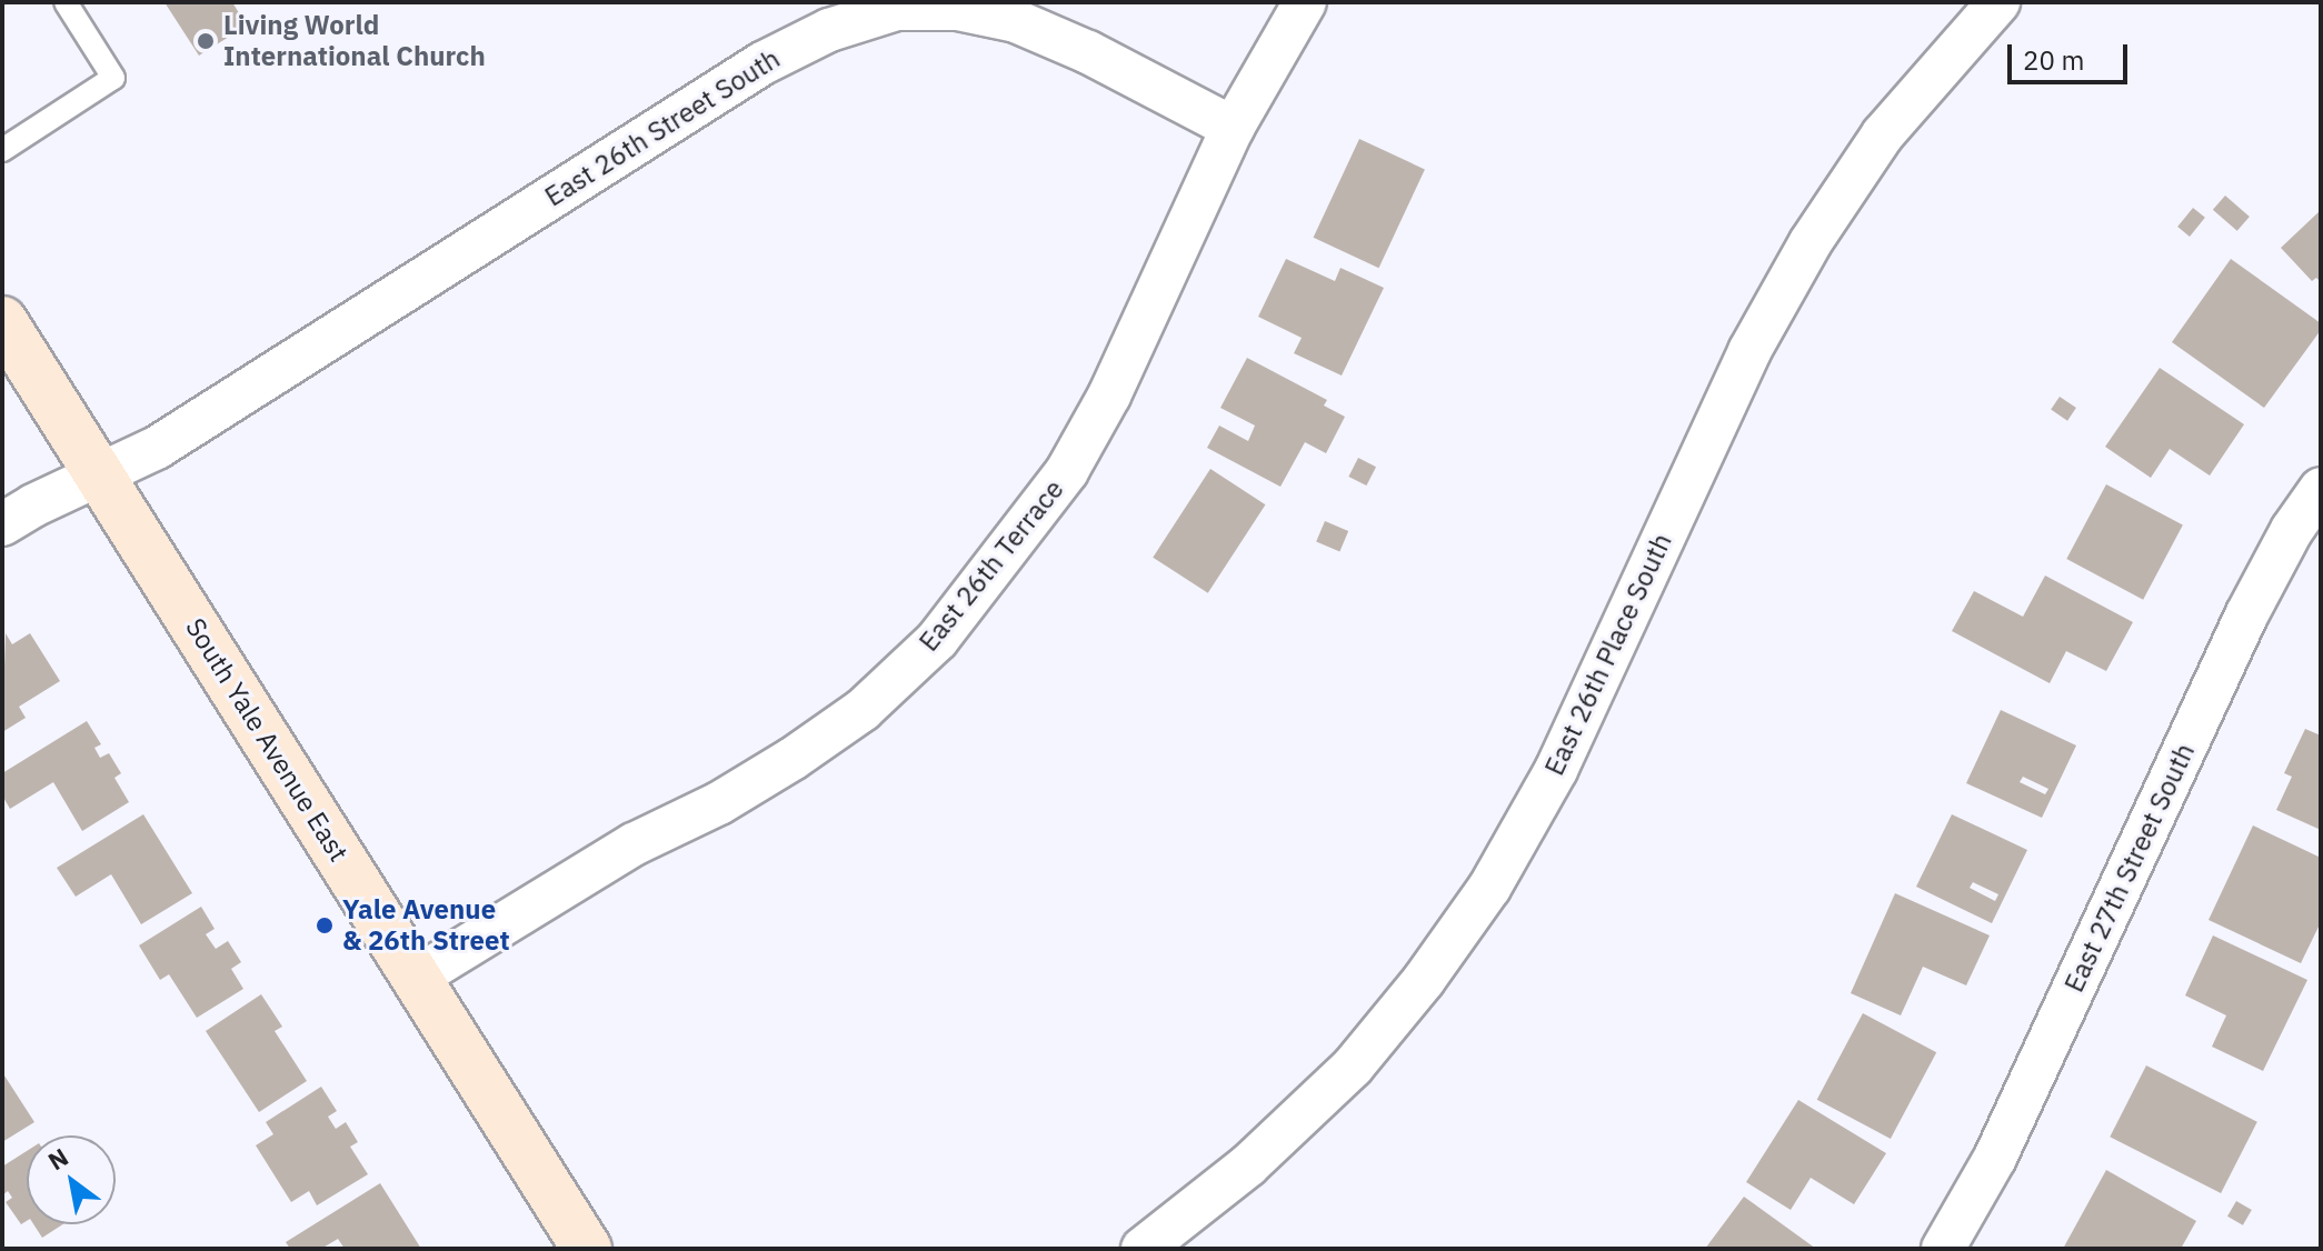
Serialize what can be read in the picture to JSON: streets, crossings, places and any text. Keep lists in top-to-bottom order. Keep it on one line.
{"streets":{"main road":["South Yale Avenue East"],"street":["East 26th Street South","East 26th Terrace","East 26th Place South","East 27th Street South"]},"crossings":[["East 26th Street South","East 26th Terrace"],["East 26th Street South","South Yale Avenue East"],["East 26th Terrace","South Yale Avenue East"]],"places":["Living World International Church","Yale Avenue & 26th Street"],"scale_bar":"20 m","north":"top left"}
